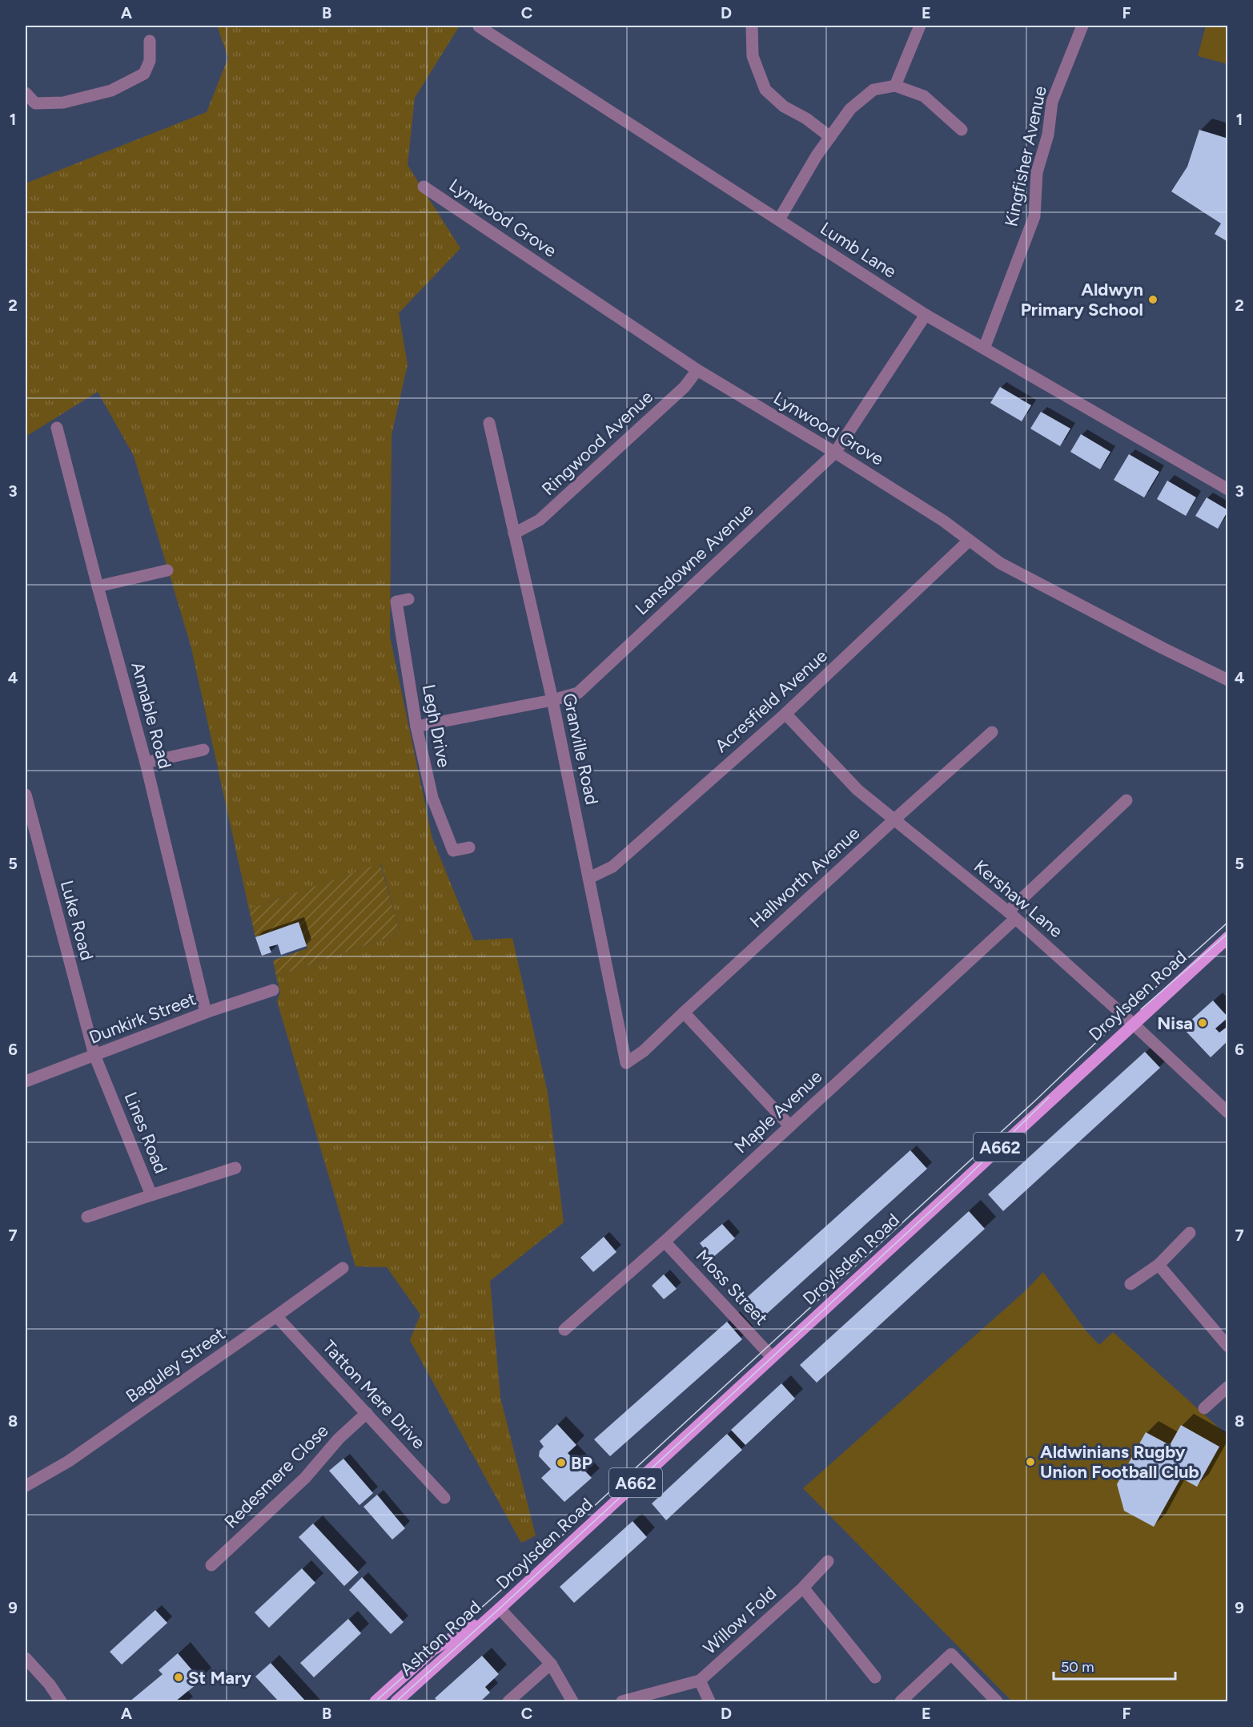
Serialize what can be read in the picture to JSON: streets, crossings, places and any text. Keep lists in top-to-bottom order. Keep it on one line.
{"streets":{"main road":["Droylsden Road","A662","Ashton Road"],"street":["Kingfisher Avenue","Lynwood Grove","Lumb Lane","Ringwood Avenue","Lansdowne Avenue","Acresfield Avenue","Annable Road","Legh Drive","Granville Road","Hallworth Avenue","Kershaw Lane","Luke Road","Dunkirk Street","Maple Avenue","Lines Road","Moss Street","Baguley Street","Tatton Mere Drive","Redesmere Close","Willow Fold"]},"crossings":[["Kingfisher Avenue","Lumb Lane"],["Lynwood Grove","Ringwood Avenue"],["Lynwood Grove","Lansdowne Avenue"],["Lynwood Grove","Acresfield Avenue"],["Lumb Lane","Lansdowne Avenue"],["Ringwood Avenue","Granville Road"],["Lansdowne Avenue","Legh Drive"],["Lansdowne Avenue","Granville Road"],["Acresfield Avenue","Granville Road"],["Acresfield Avenue","Kershaw Lane"],["Annable Road","Dunkirk Street"],["Granville Road","Hallworth Avenue"],["Hallworth Avenue","Kershaw Lane"],["Kershaw Lane","Droylsden Road"],["Kershaw Lane","Maple Avenue"],["Luke Road","Dunkirk Street"],["Luke Road","Lines Road"],["Droylsden Road","Moss Street"],["Droylsden Road","Ashton Road"],["Dunkirk Street","Lines Road"],["Maple Avenue","Moss Street"],["Baguley Street","Tatton Mere Drive"],["Tatton Mere Drive","Redesmere Close"]],"places":["Aldwyn Primary School","Nisa","Aldwinians Rugby Union Football Club","BP","St Mary"],"scale_bar":"50 m","grid":{"columns":["A","B","C","D","E","F"],"rows":["1","2","3","4","5","6","7","8","9"]}}
